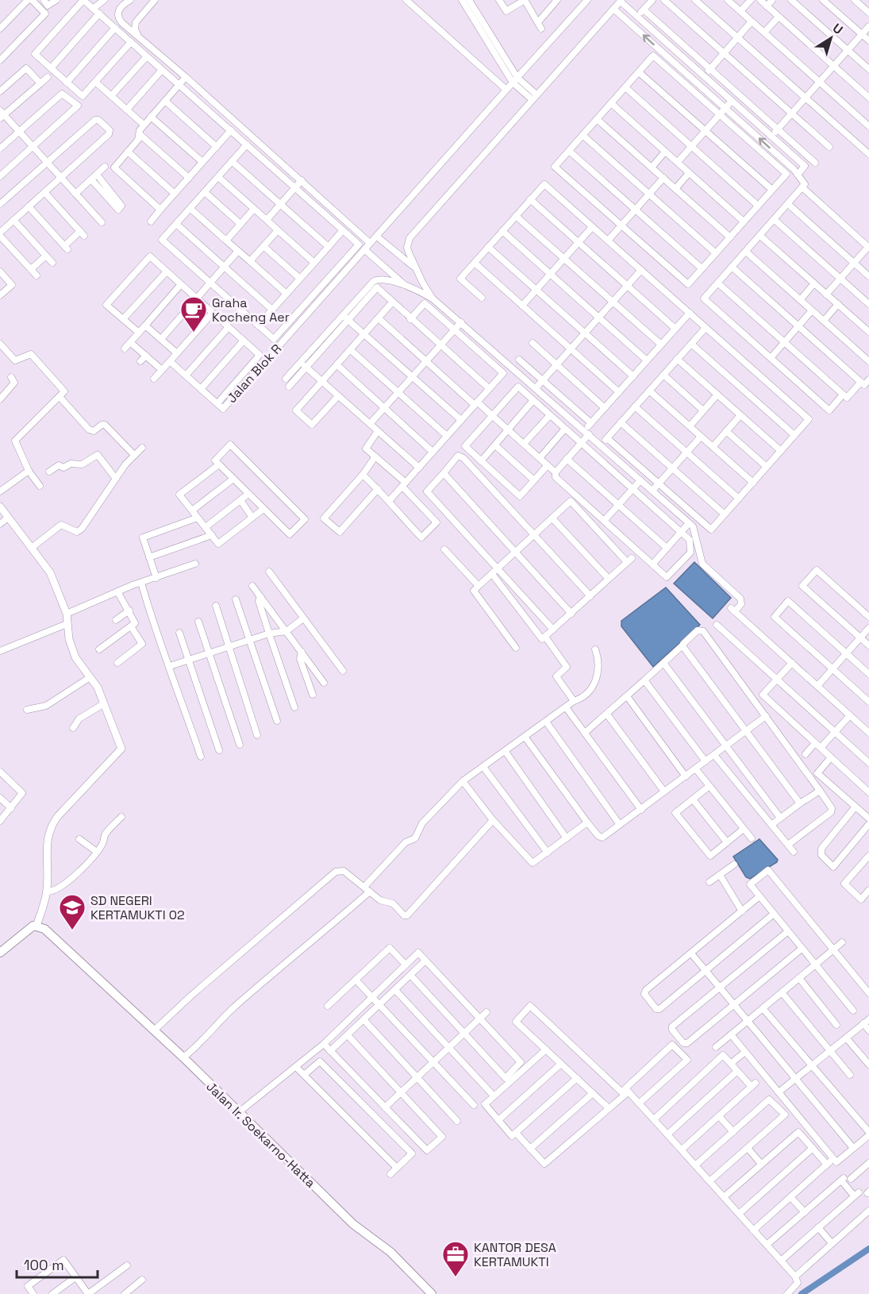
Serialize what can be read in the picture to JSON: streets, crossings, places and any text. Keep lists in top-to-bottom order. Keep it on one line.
{"streets":{"main road":["Jalan Ir. Soekarno-Hatta"],"street":["Jalan Blok R"]},"places":{"cafe":["Graha Kocheng Aer"],"school or university":["SD NEGERI KERTAMUKTI 02"],"office":["KANTOR DESA KERTAMUKTI"]},"scale_bar":"100 m","north":"top right"}
